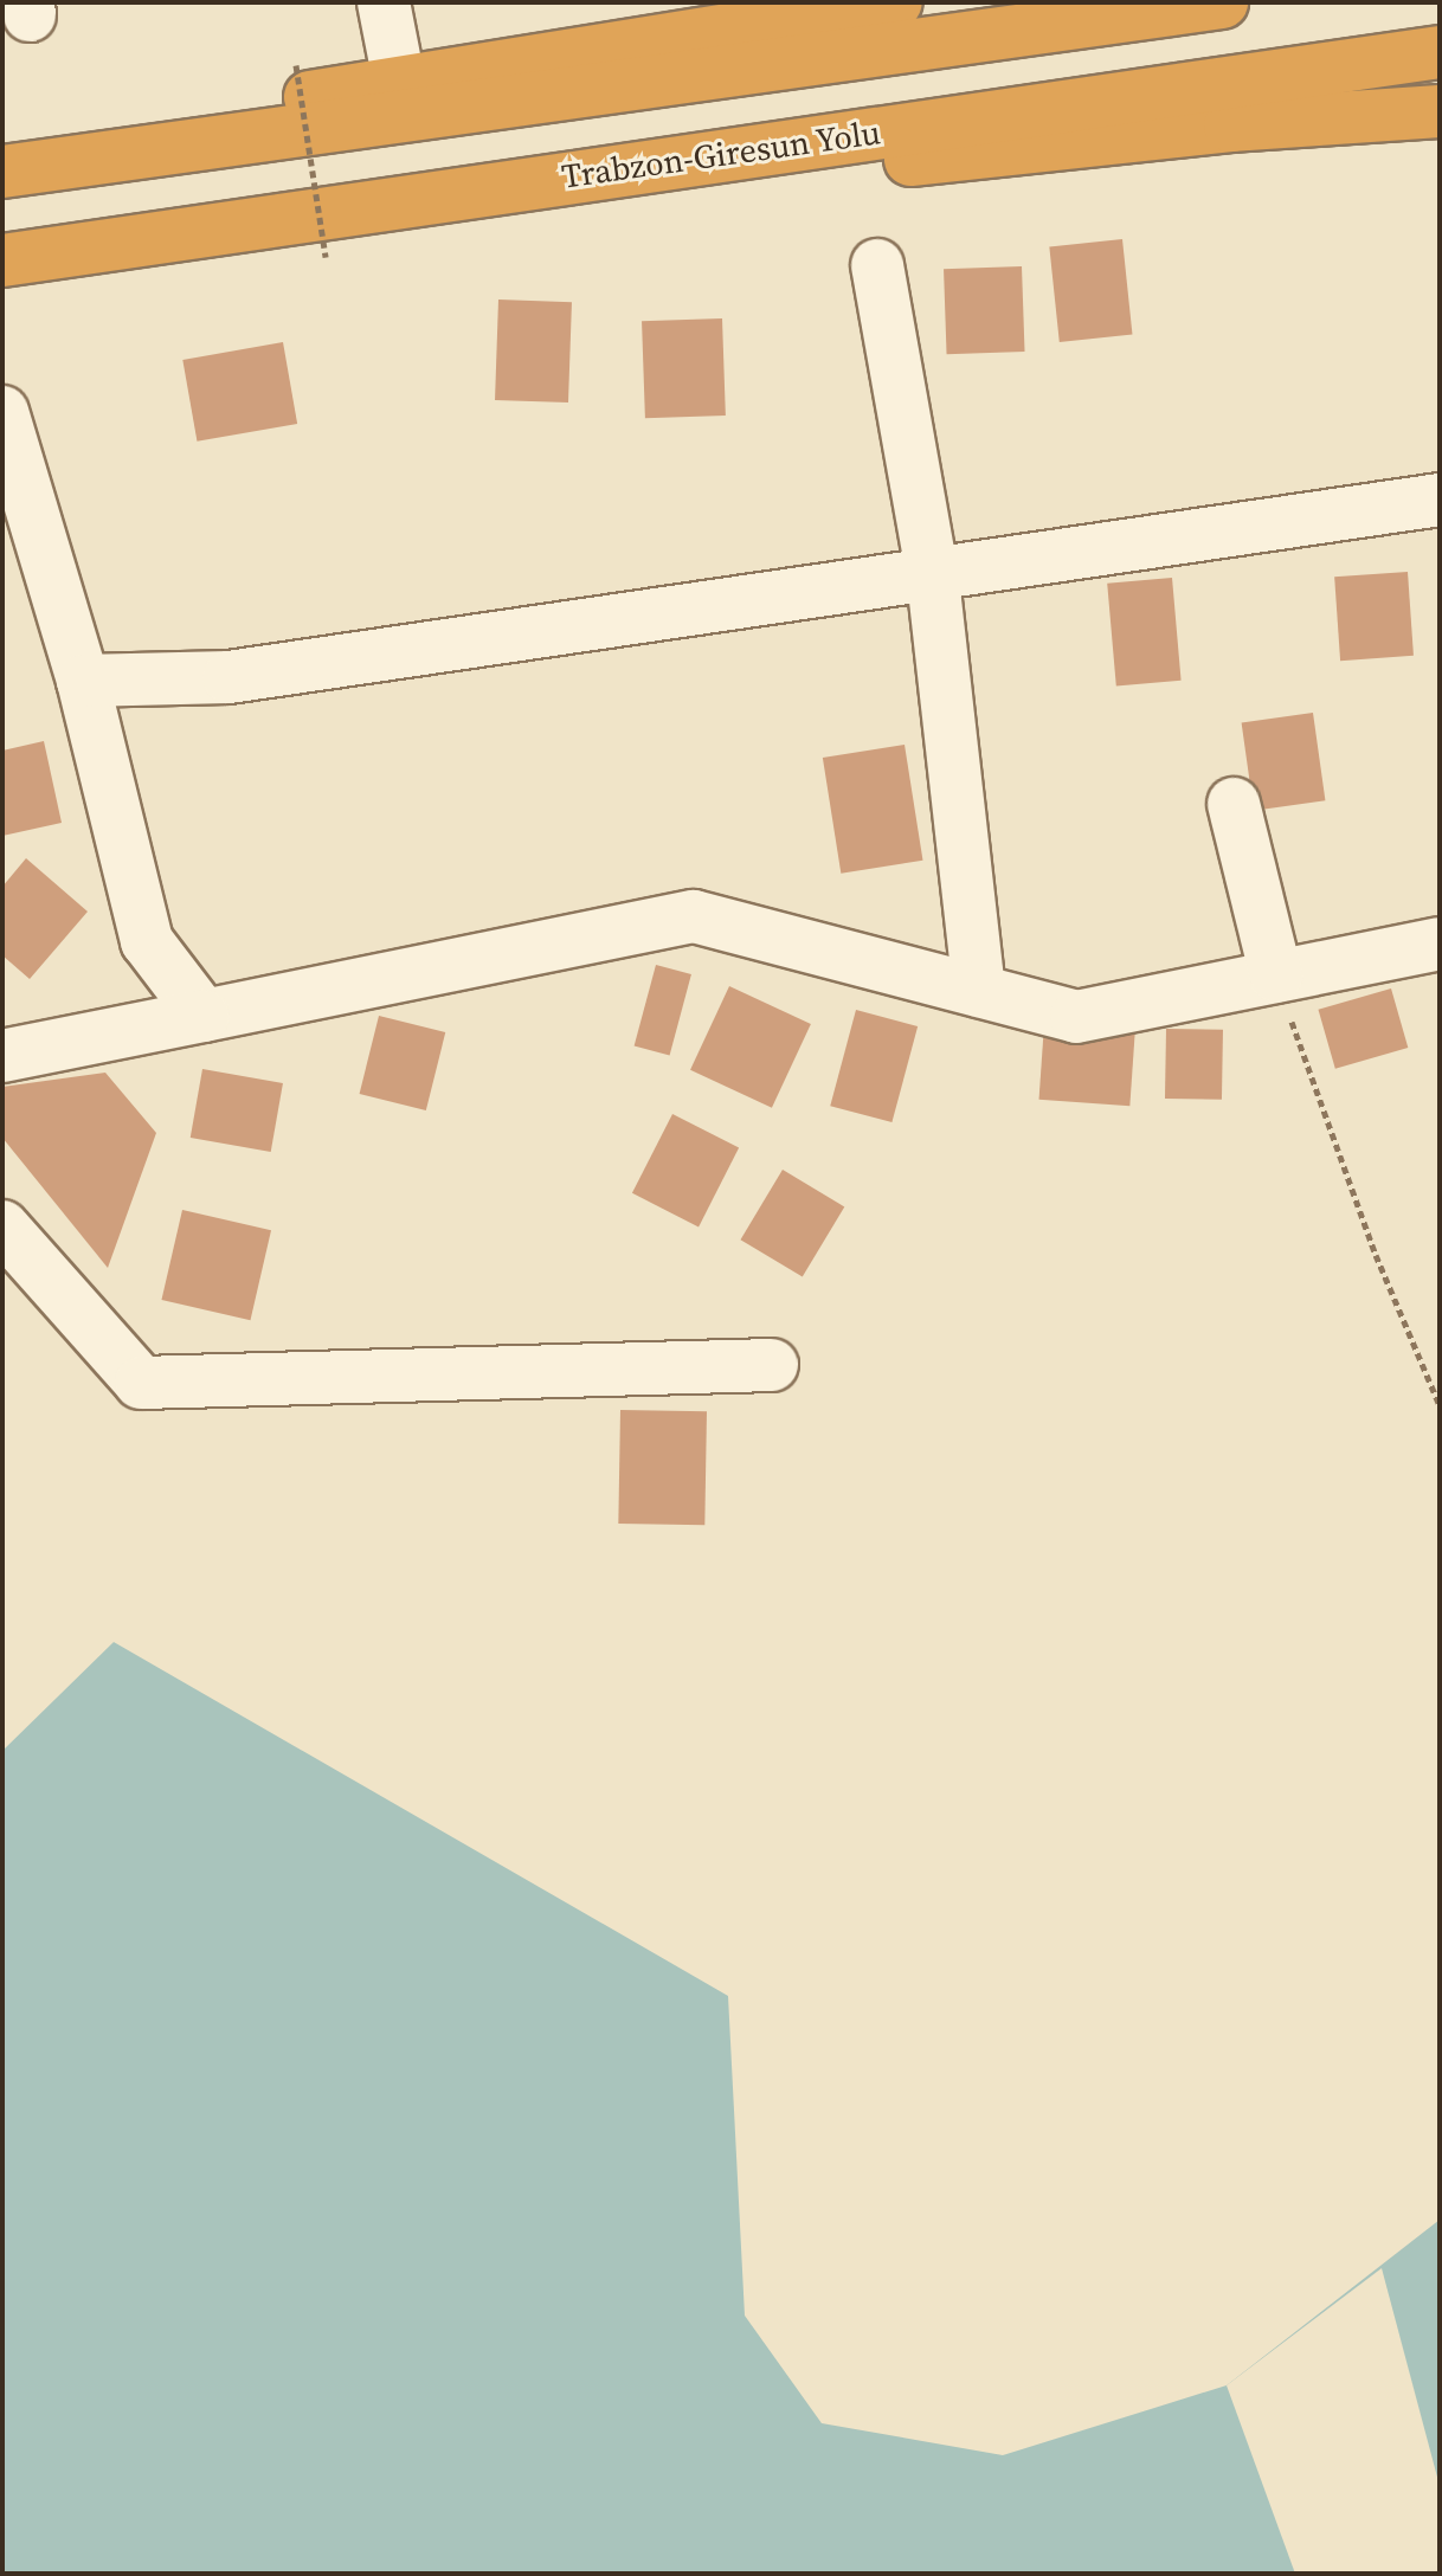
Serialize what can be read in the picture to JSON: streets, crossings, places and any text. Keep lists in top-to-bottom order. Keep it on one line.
{"streets":{"highway":["Trabzon-Giresun Yolu"]}}
